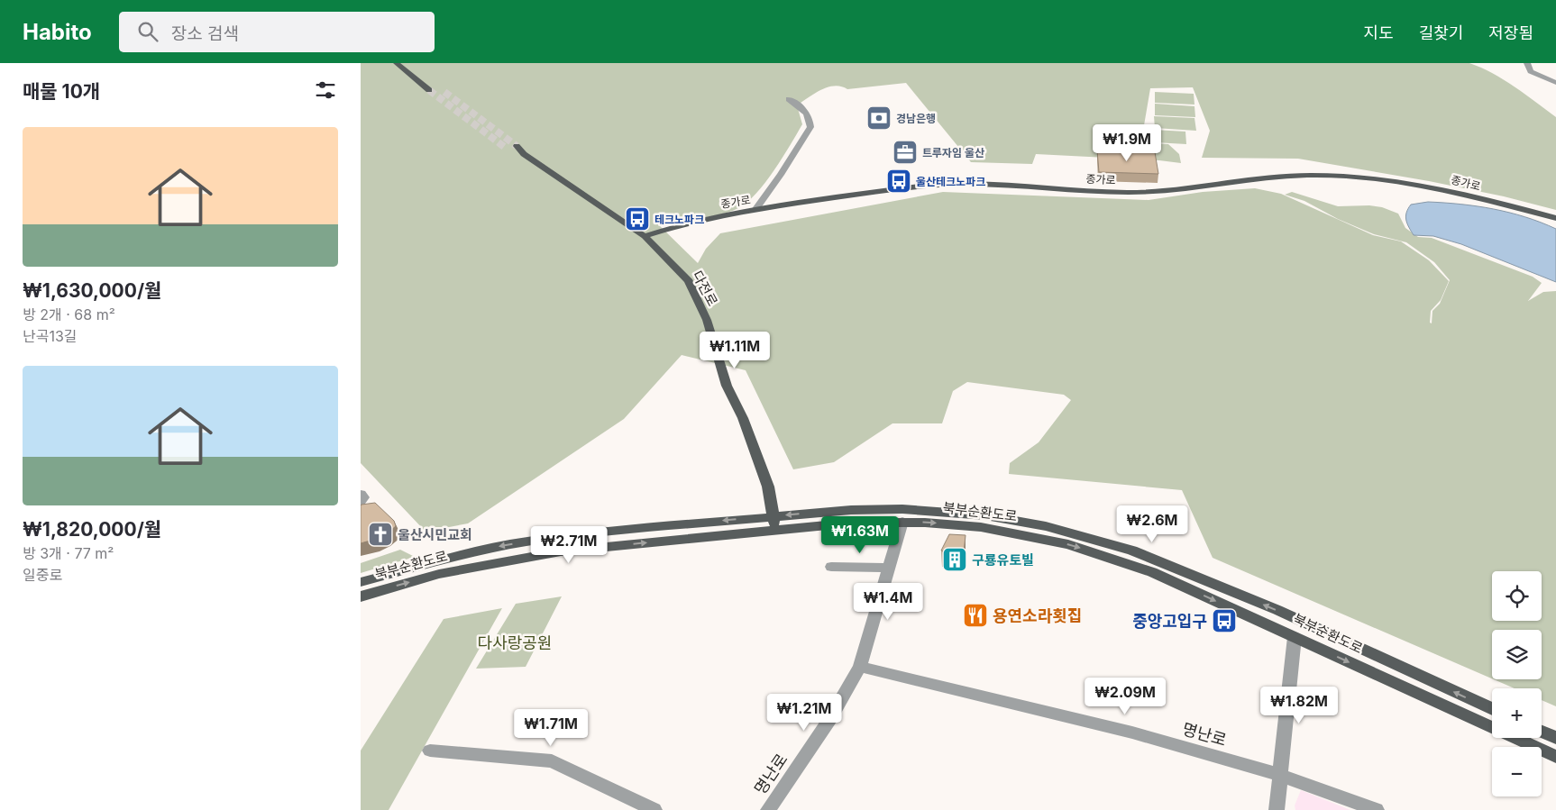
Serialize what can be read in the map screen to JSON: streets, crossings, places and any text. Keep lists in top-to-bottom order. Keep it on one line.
{"streets":{"main road":["종가로","다전로","북부순환도로"],"street":["명난로"]},"crossings":[["종가로","다전로"],["다전로","북부순환도로"],["북부순환도로","명난로"]],"parks":["다사랑공원"],"places":{"bank":["경남은행"],"office":["트루자임 울산"],"bus stop":["울산테크노파크","테크노파크","중앙고입구"],"church":["울산시민교회"],"building":["구룡유토빌"],"restaurant":["용연소라횟집"]},"page":{"header":"Habito","search":"장소 검색","nav":["지도","길찾기","저장됨"],"heading":"매물 10개","list":[{"name":"₩1,630,000/월","note":"방 2개 · 68 m² · 난곡13길"},{"name":"₩1,820,000/월","note":"방 3개 · 77 m² · 일중로"}],"price":["₩1.9M","₩1.11M","₩2.6M","₩1.63M","₩2.71M","₩1.4M","₩2.09M","₩1.82M","₩1.21M","₩1.71M"],"map_buttons":["+","−"]}}
